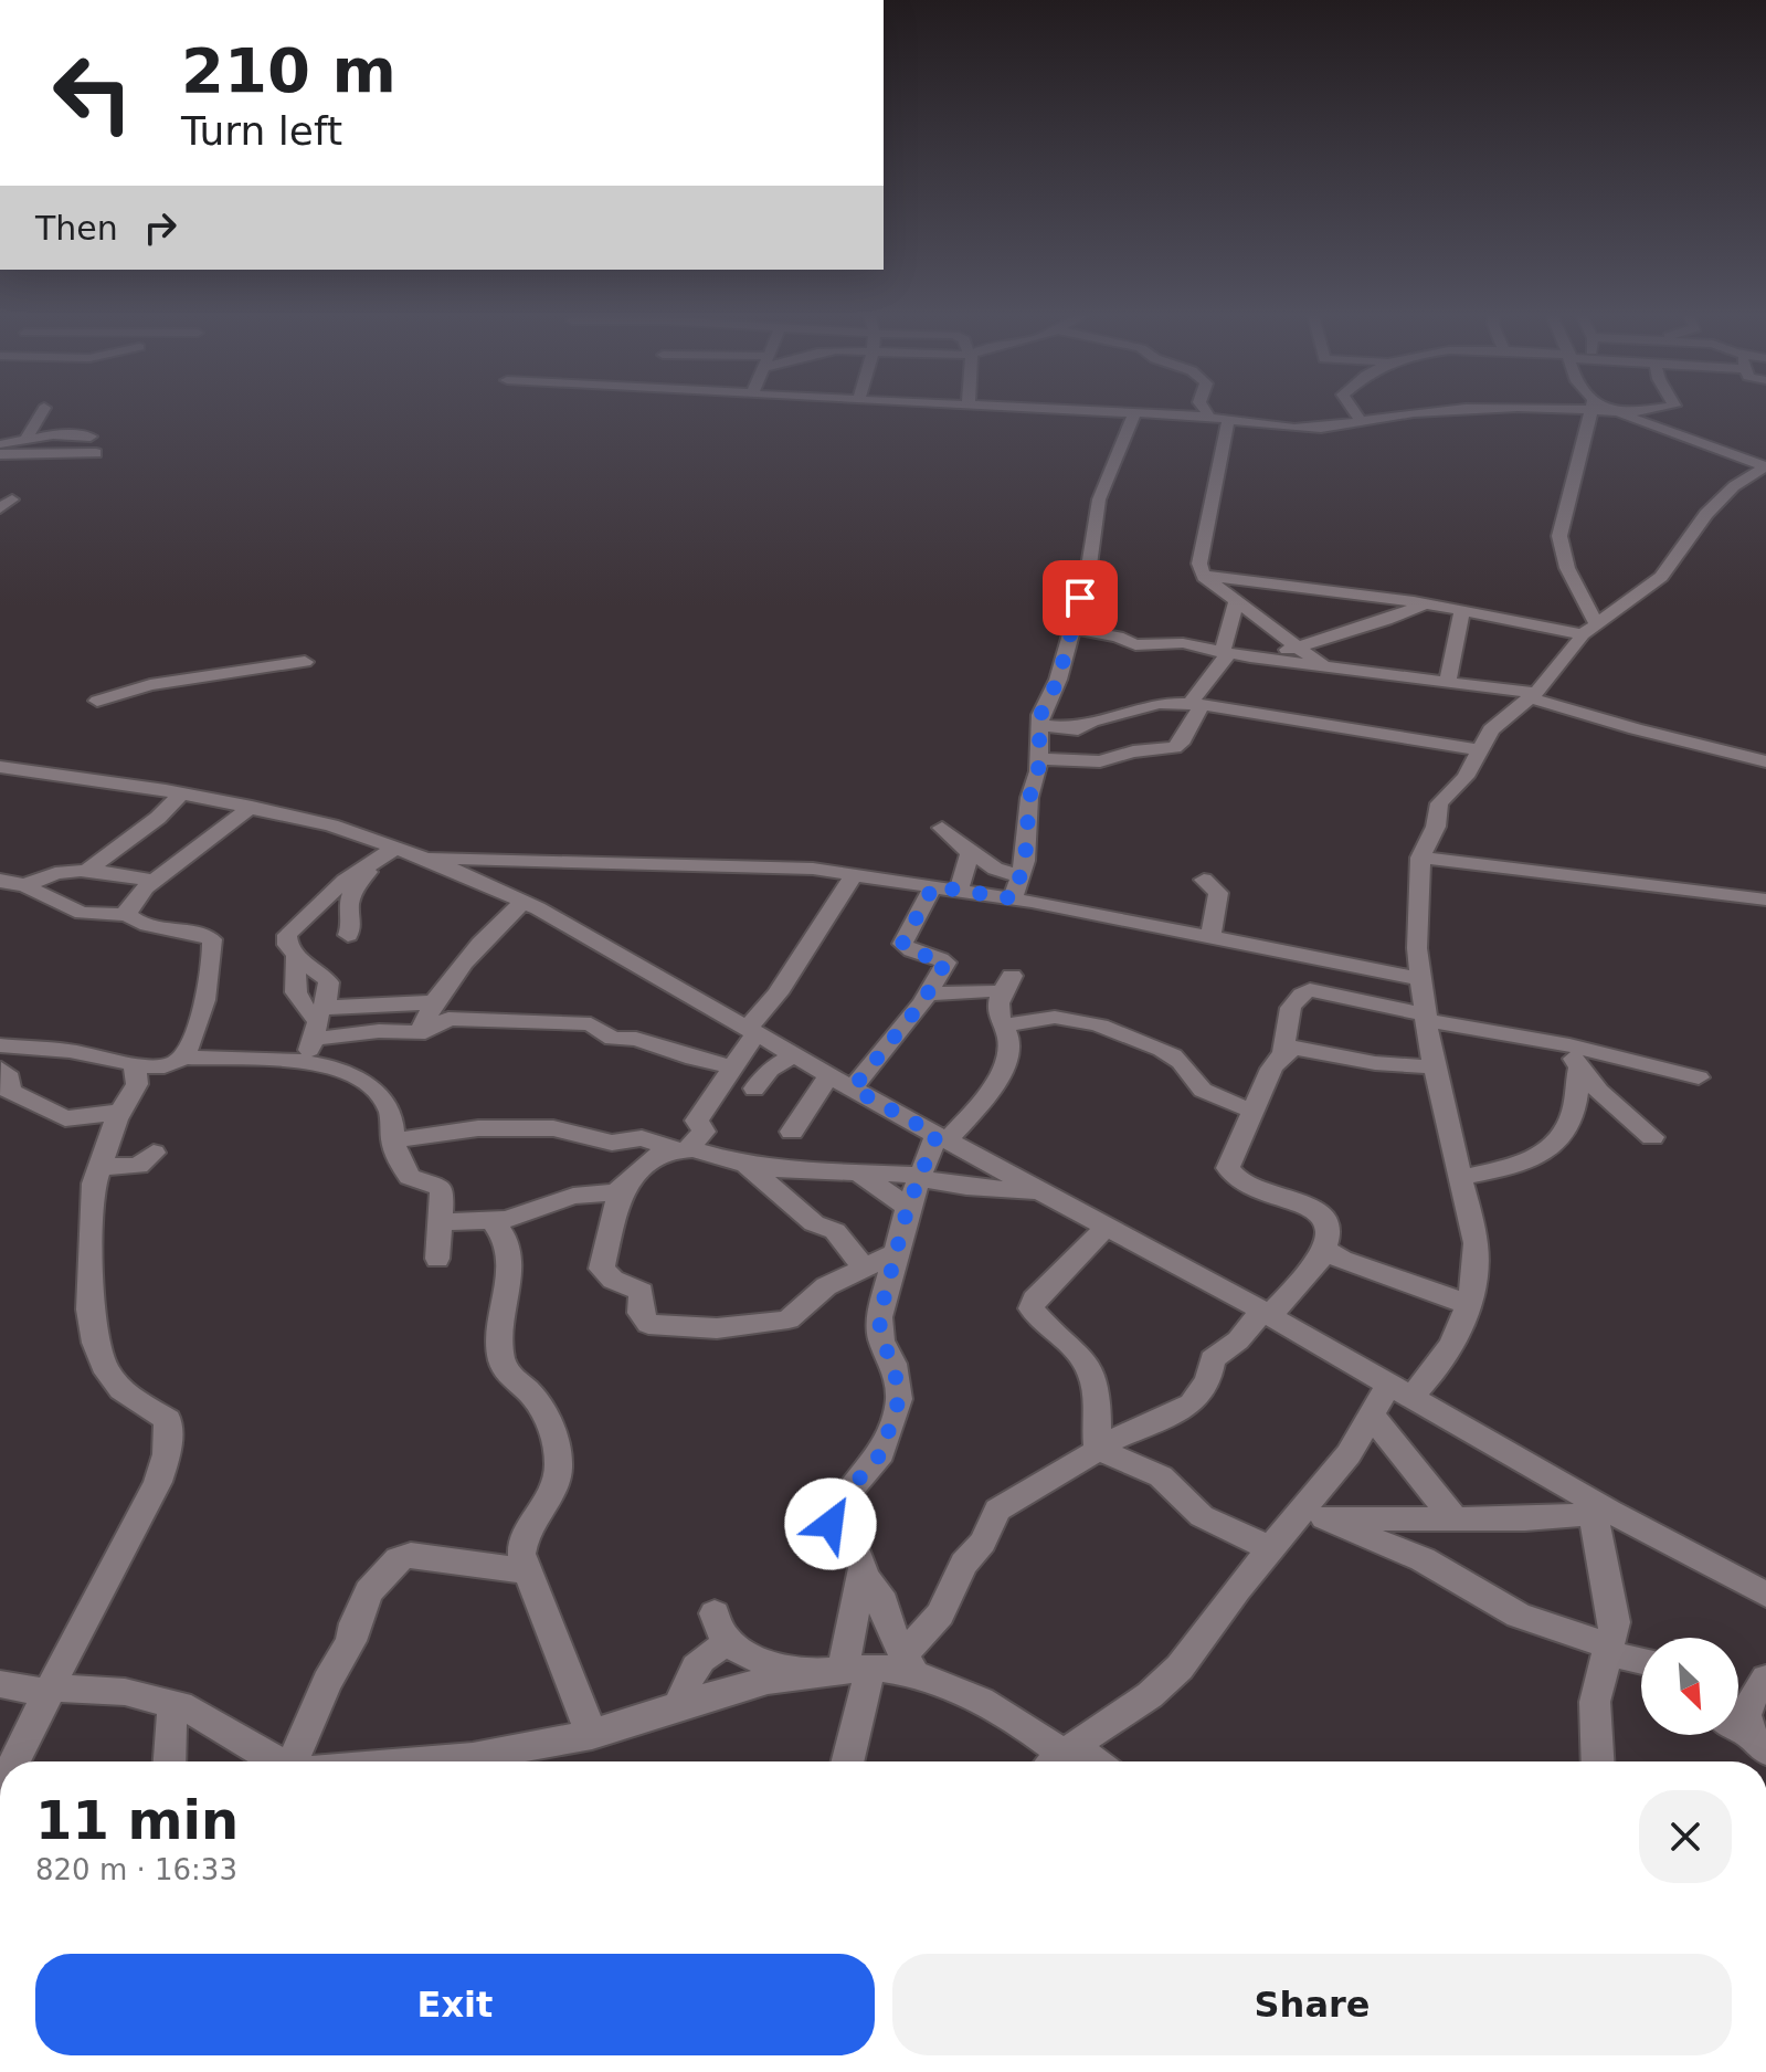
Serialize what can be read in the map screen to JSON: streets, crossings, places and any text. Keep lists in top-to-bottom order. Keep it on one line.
{"north":"bottom right","page":{"turn":["210 m","Turn left"],"then":"Then","heading":["11 min","820 m · 16:33"],"buttons":["Exit","Share"]}}
